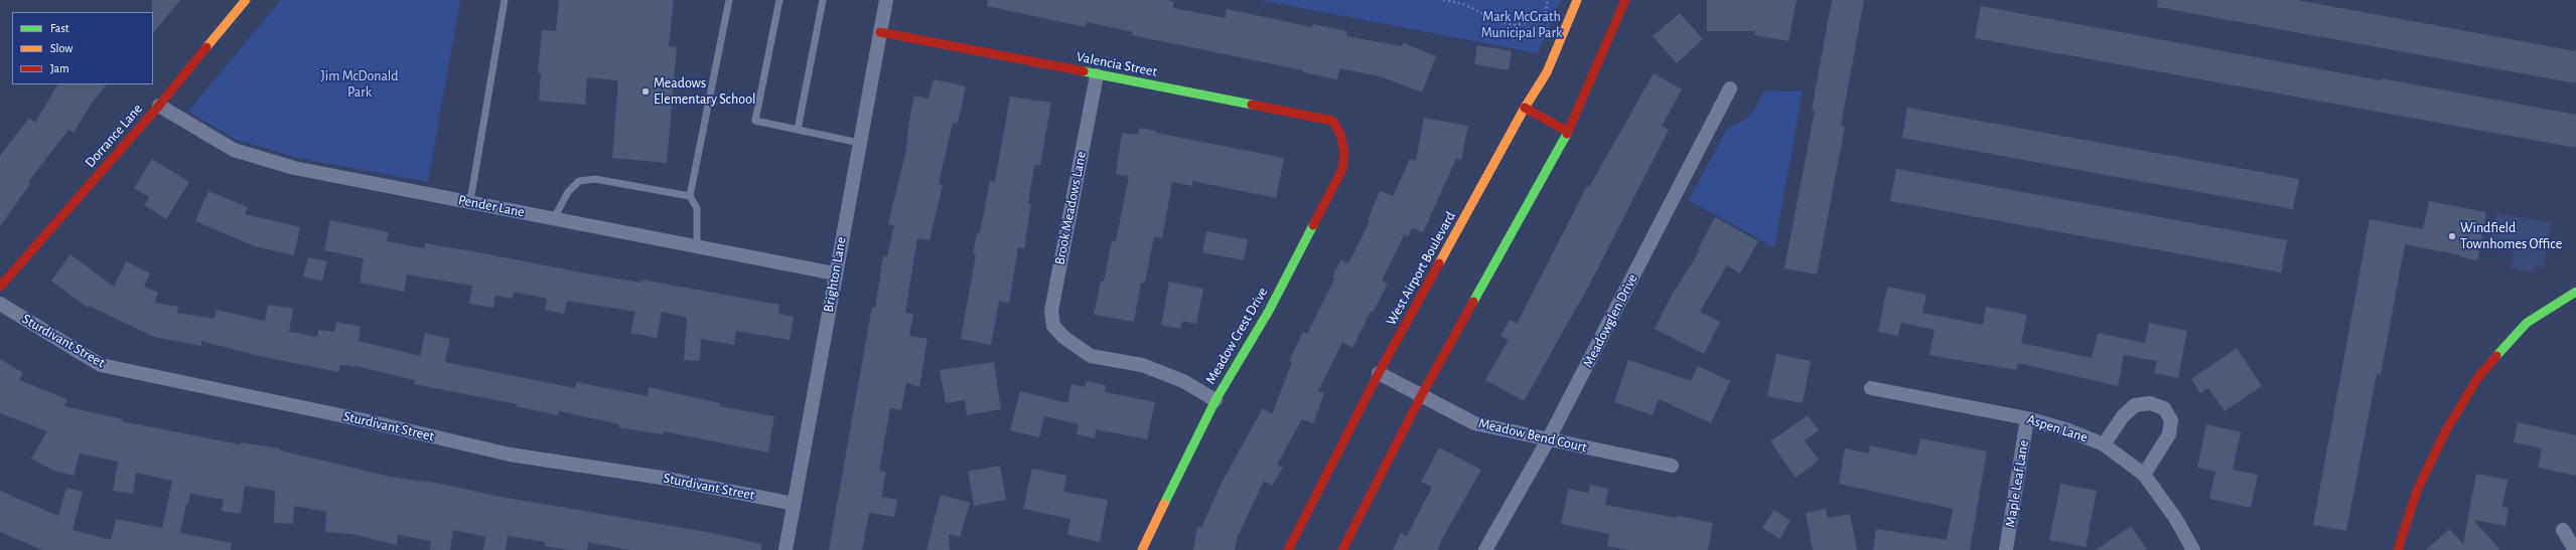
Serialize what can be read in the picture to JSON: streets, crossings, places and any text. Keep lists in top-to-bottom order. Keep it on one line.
{"streets":{"street":["Valencia Street","Dorrance Lane","Pender Lane","Brook Meadows Lane","West Airport Boulevard","Brighton Lane","Meadowglen Drive","Meadow Crest Drive","Sturdivant Street","Aspen Lane","Meadow Bend Court","Maple Leaf Lane"]},"crossings":[["Valencia Street","Brook Meadows Lane"],["Valencia Street","Brighton Lane"],["Valencia Street","Meadow Crest Drive"],["Dorrance Lane","Pender Lane"],["Pender Lane","Brighton Lane"],["Brook Meadows Lane","Meadow Crest Drive"],["West Airport Boulevard","Meadow Bend Court"],["Brighton Lane","Sturdivant Street"],["Meadowglen Drive","Meadow Bend Court"],["Aspen Lane","Maple Leaf Lane"]],"parks":["Mark McGrath Municipal Park","Jim McDonald Park"],"places":["Meadows Elementary School","Windfield Townhomes Office"],"legend":["Fast","Slow","Jam"]}
